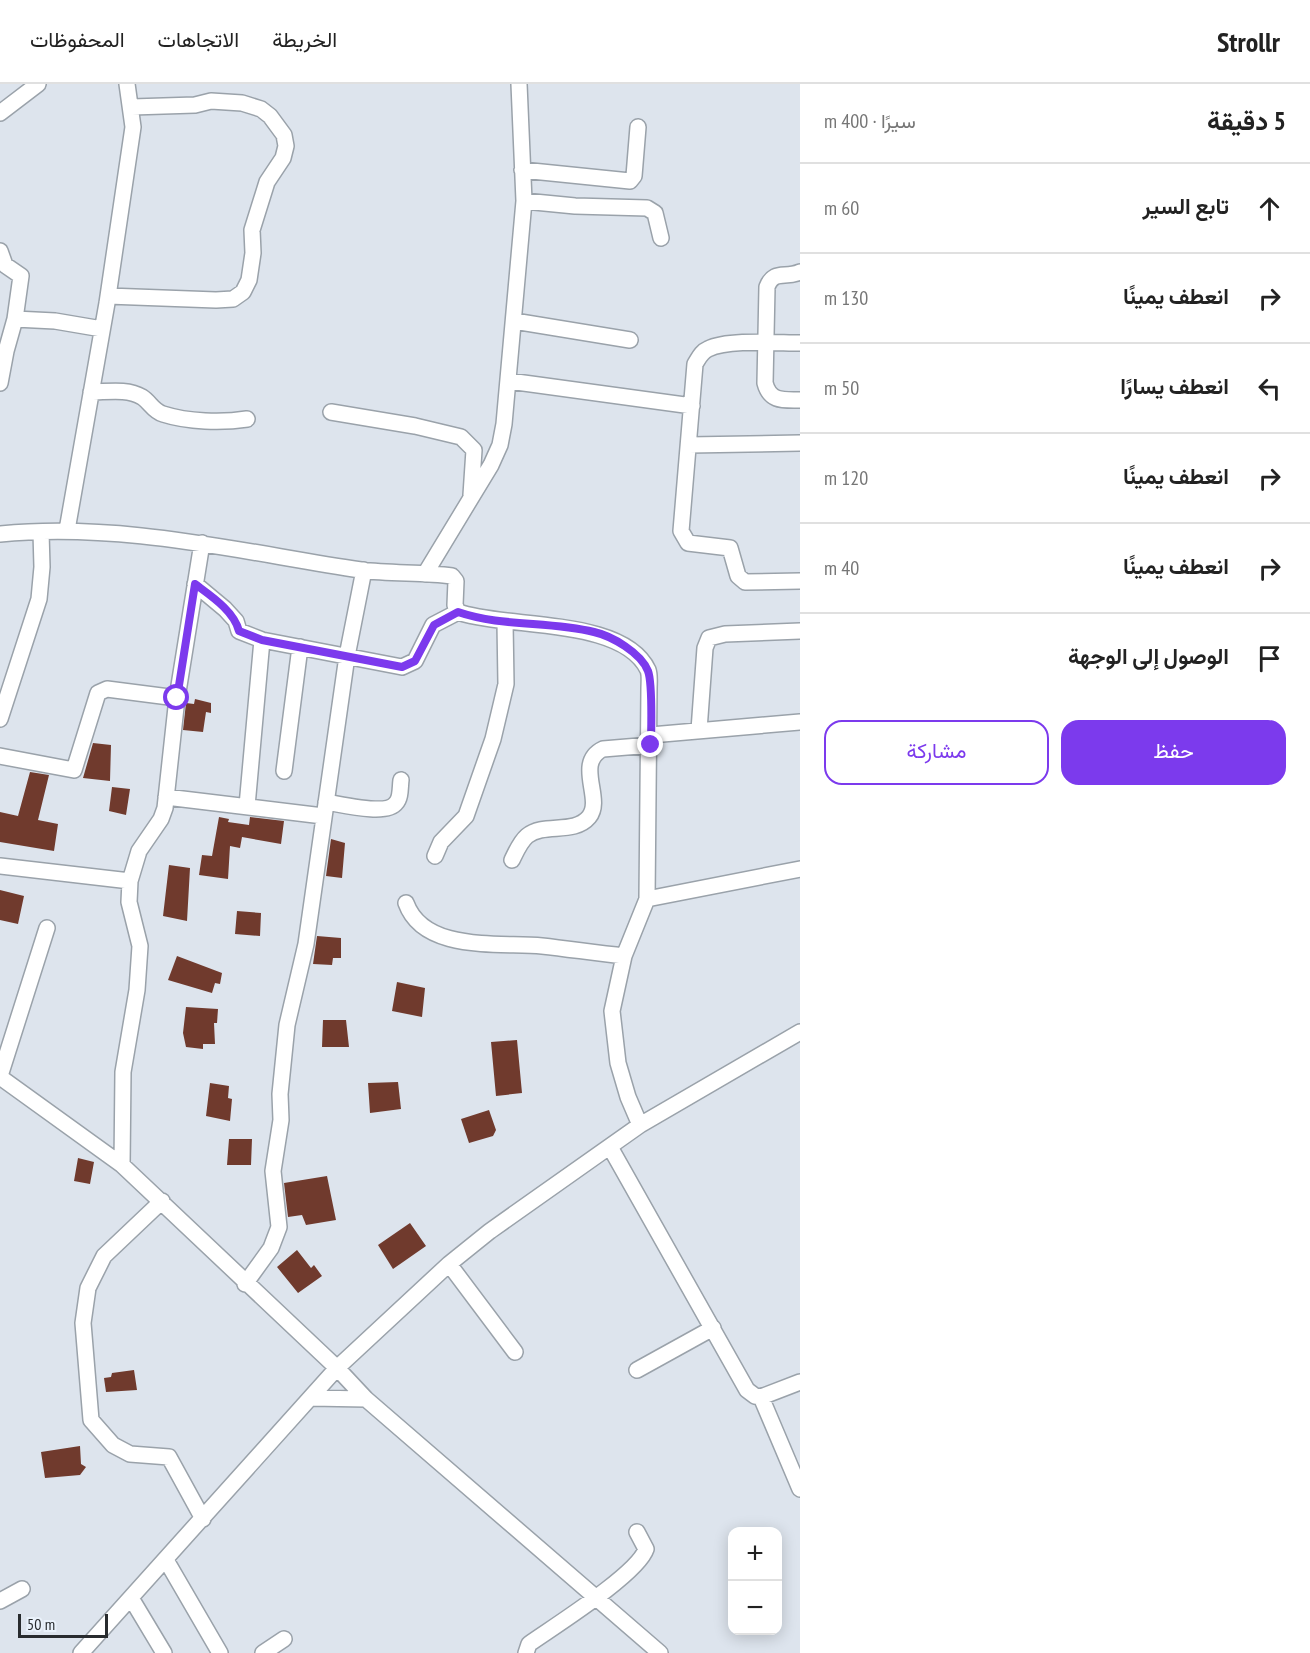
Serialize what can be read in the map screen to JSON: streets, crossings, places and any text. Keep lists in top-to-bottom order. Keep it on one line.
{"scale_bar":"50 m","page":{"header":"Strollr","nav":["الخريطة","الاتجاهات","المحفوظات"],"heading":["5 دقيقة","سيرًا · 400 m"],"list":[["تابع السير","60 m"],["انعطف يمينًا","130 m"],["انعطف يسارًا","50 m"],["انعطف يمينًا","120 m"],["انعطف يمينًا","40 m"],"الوصول إلى الوجهة"],"buttons":["حفظ","مشاركة"],"map_buttons":["+","−"],"scale":"50 m"}}
